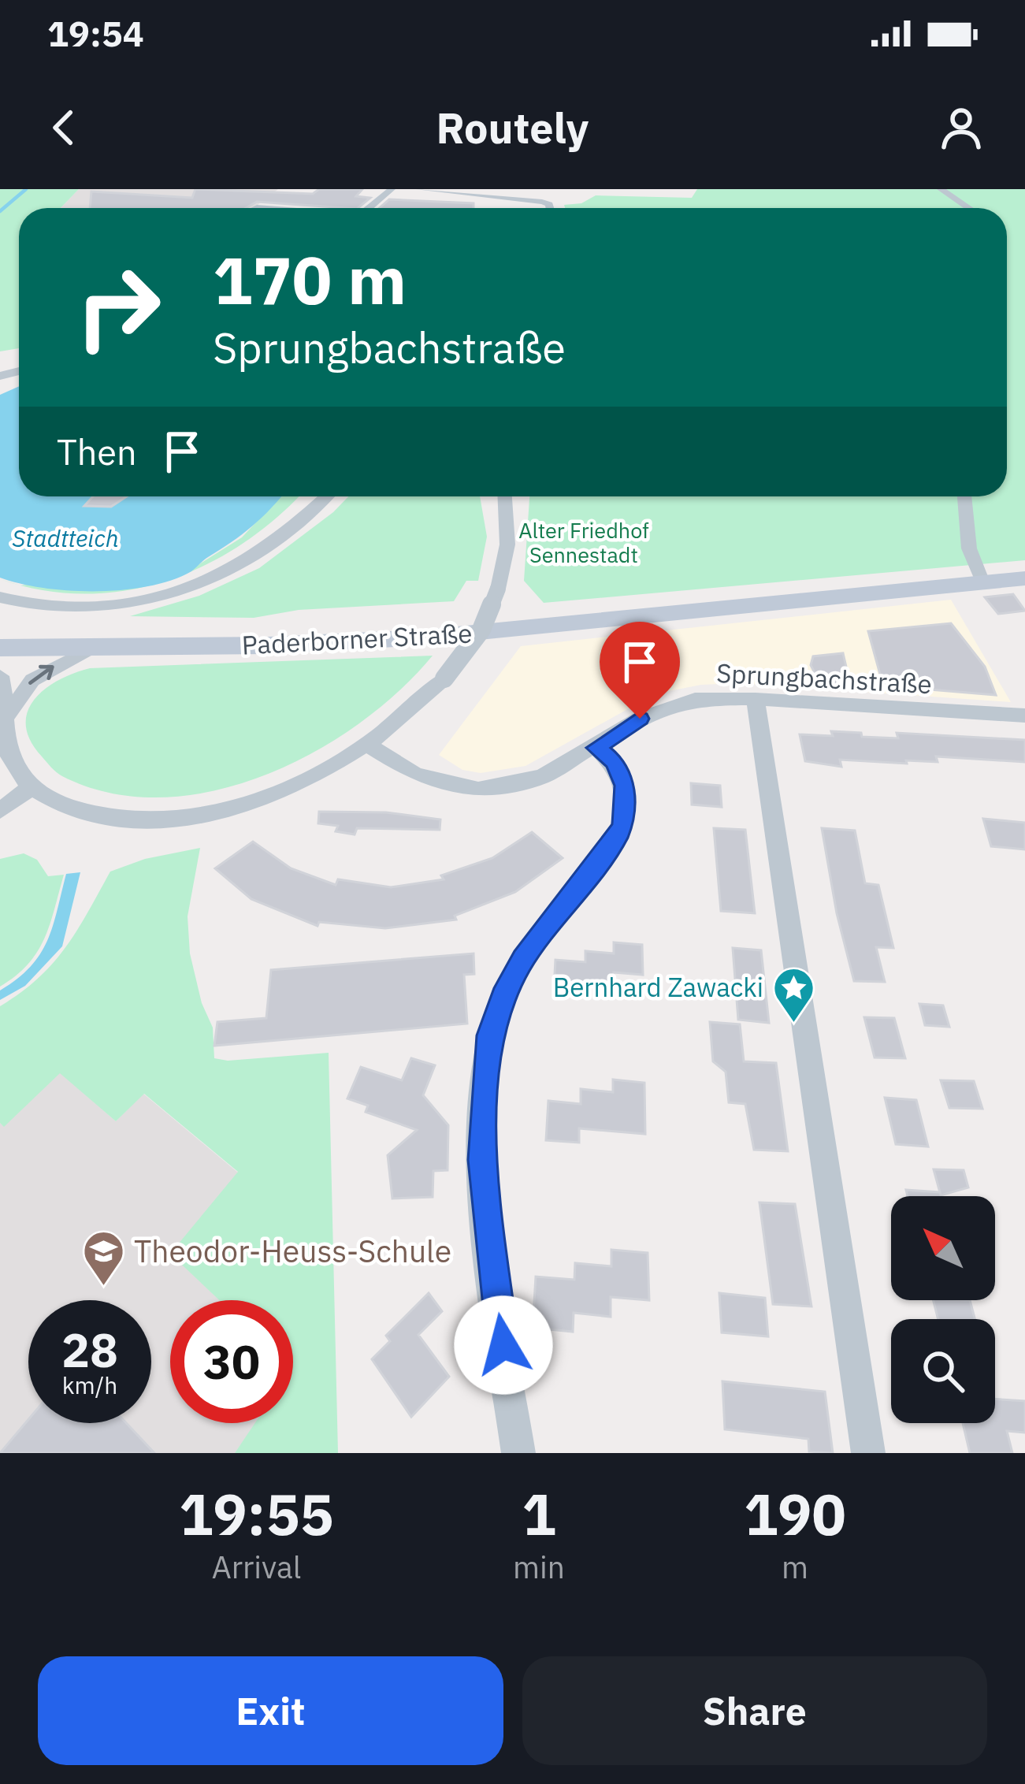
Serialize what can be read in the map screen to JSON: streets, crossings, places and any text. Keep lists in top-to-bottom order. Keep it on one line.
{"streets":{"main road":["Paderborner Straße"],"street":["Sprungbachstraße"]},"water":["Stadtteich"],"parks":["Alter Friedhof Sennestadt"],"places":{"place":["Bernhard Zawacki"],"school or university":["Theodor-Heuss-Schule"]},"north":"top left","page":{"status":"19:54","header":"Routely","turn":["170 m","Sprungbachstraße"],"then":"Then","speed":"28 km/h","limit":"30","eta":["19:55","Arrival","1","min","190","m"],"buttons":["Exit","Share"]}}
